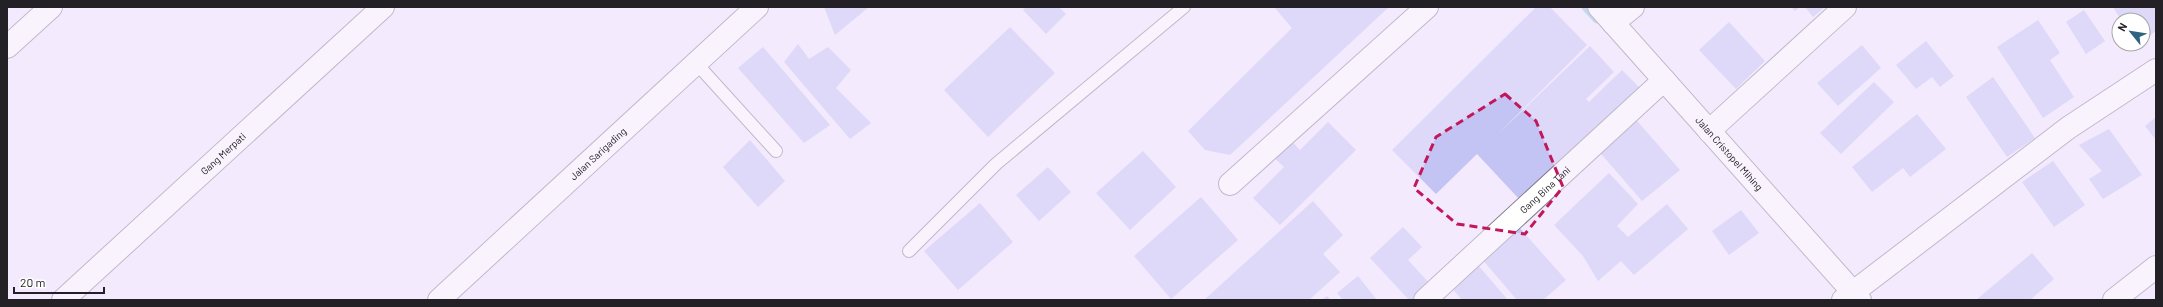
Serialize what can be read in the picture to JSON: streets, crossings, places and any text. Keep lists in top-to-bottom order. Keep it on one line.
{"streets":{"street":["Jalan Cristopel Mihing","Gang Merpati","Jalan Sarigading","Gang Bina Tani"]},"crossings":[["Jalan Cristopel Mihing","Gang Bina Tani"]],"scale_bar":"20 m","north":"top left"}
